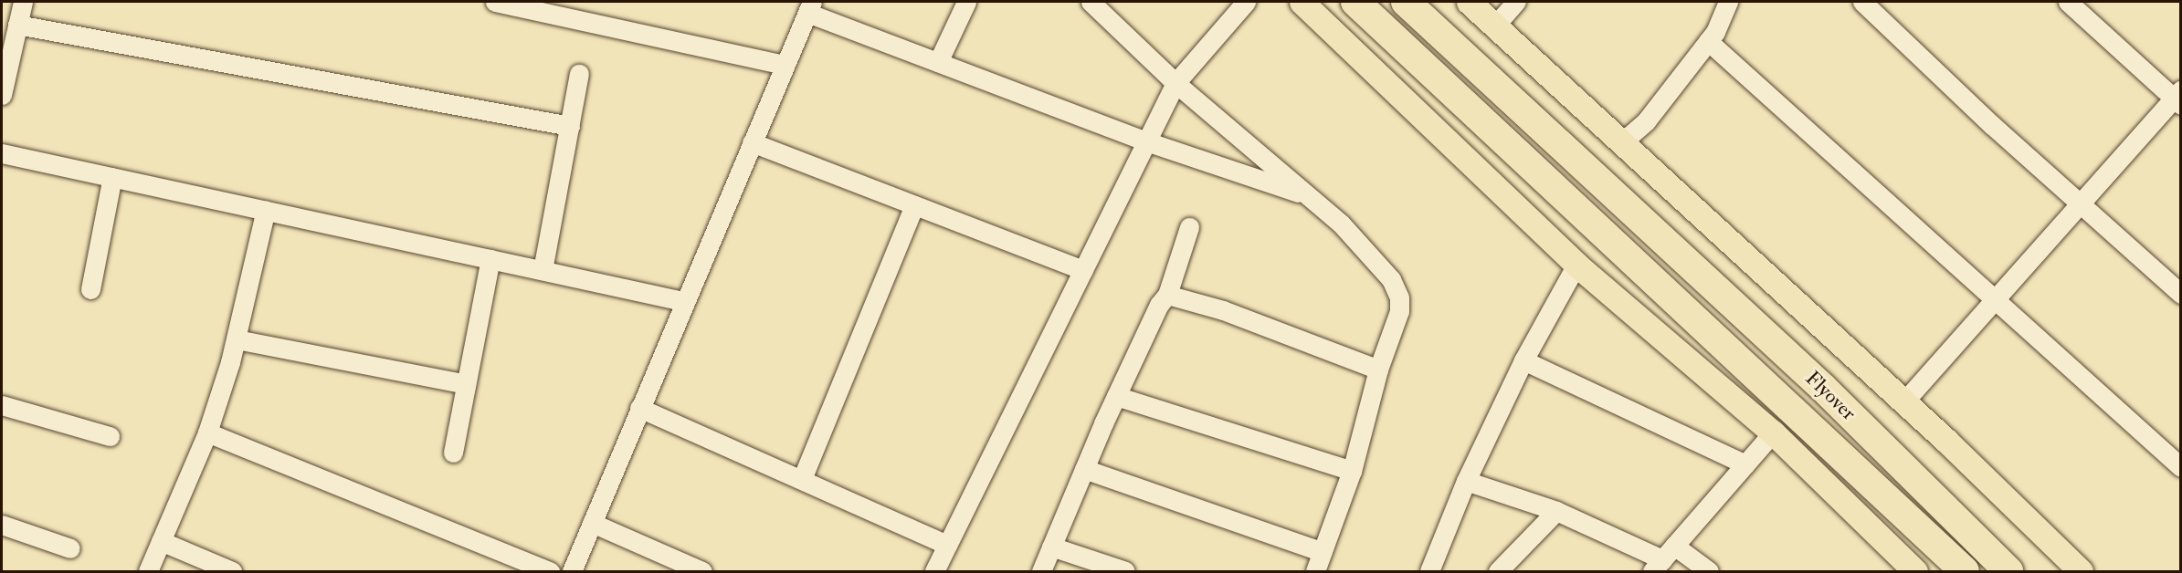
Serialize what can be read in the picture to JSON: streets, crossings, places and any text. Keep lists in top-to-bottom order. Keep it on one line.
{"streets":{"highway":["Flyover"]}}
